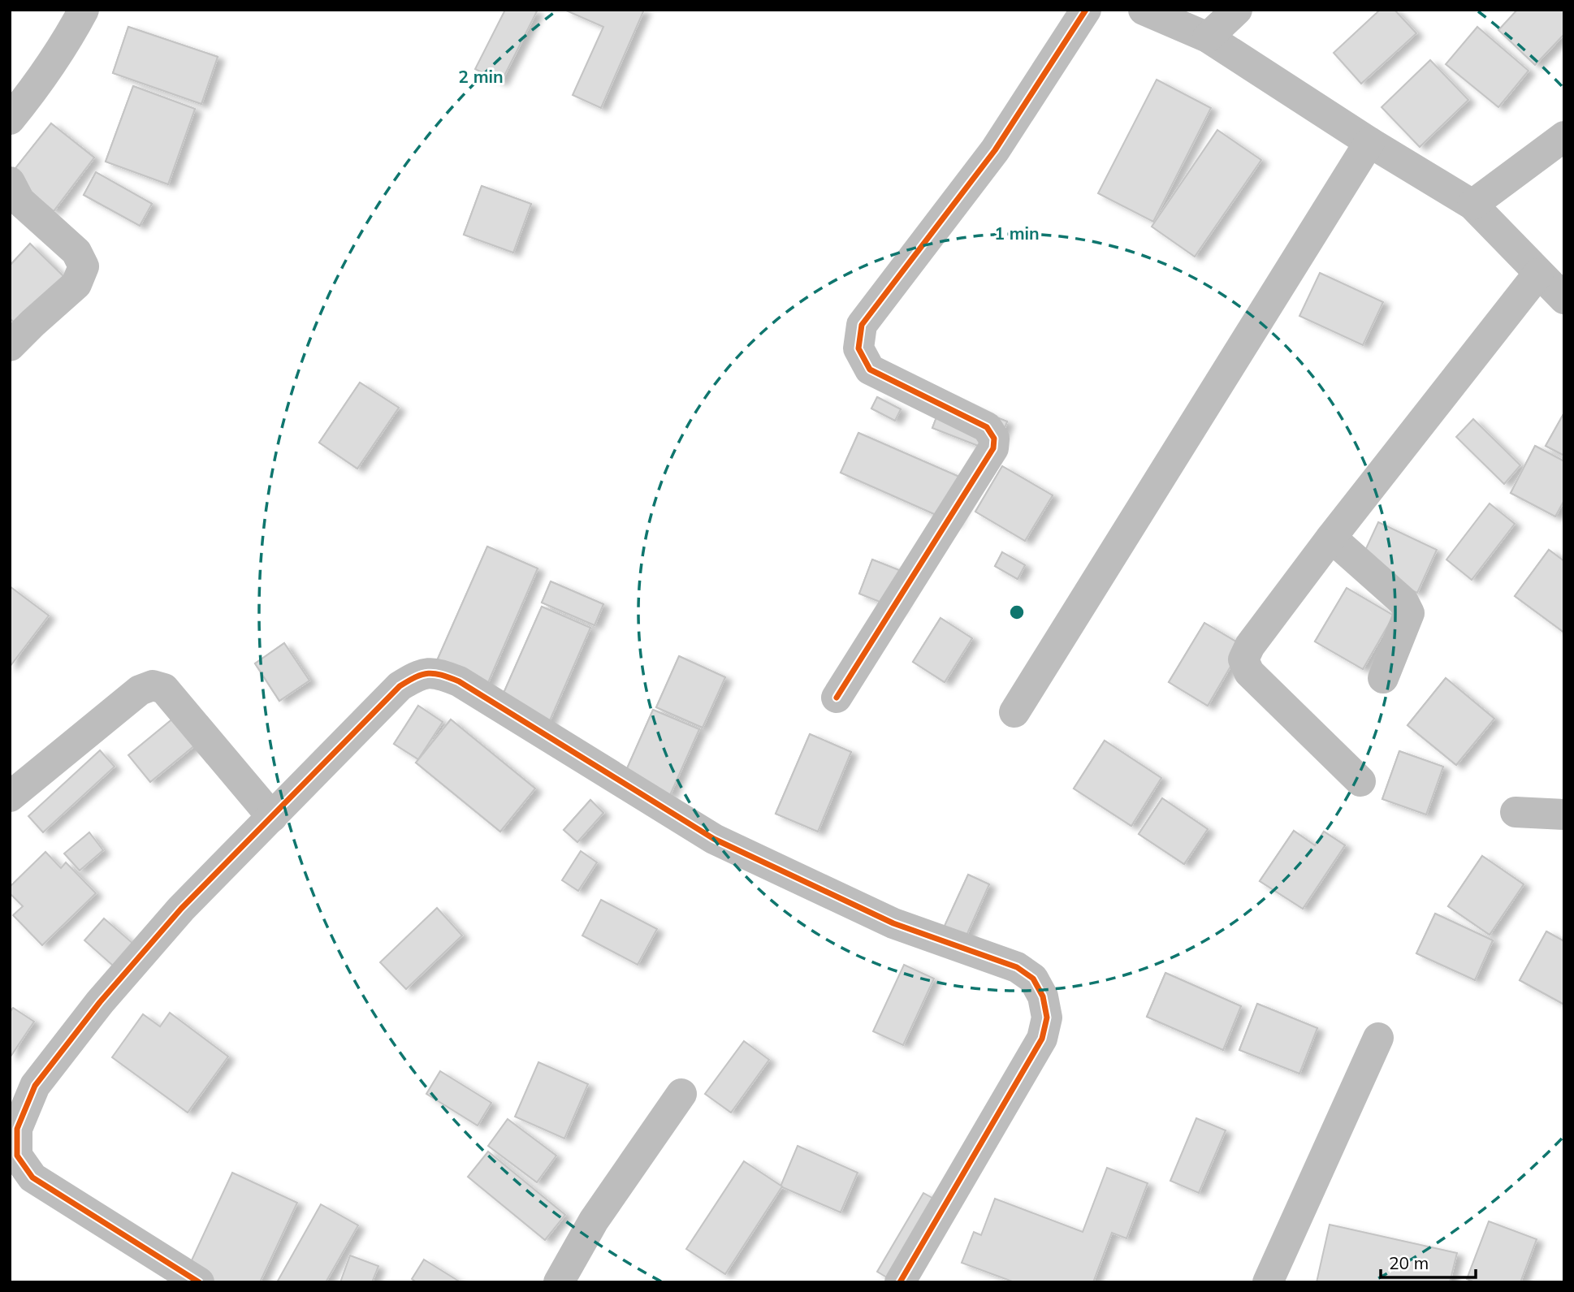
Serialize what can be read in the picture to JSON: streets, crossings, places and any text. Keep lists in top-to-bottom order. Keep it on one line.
{"scale_bar":"20 m","rings":["2 min","1 min"]}
